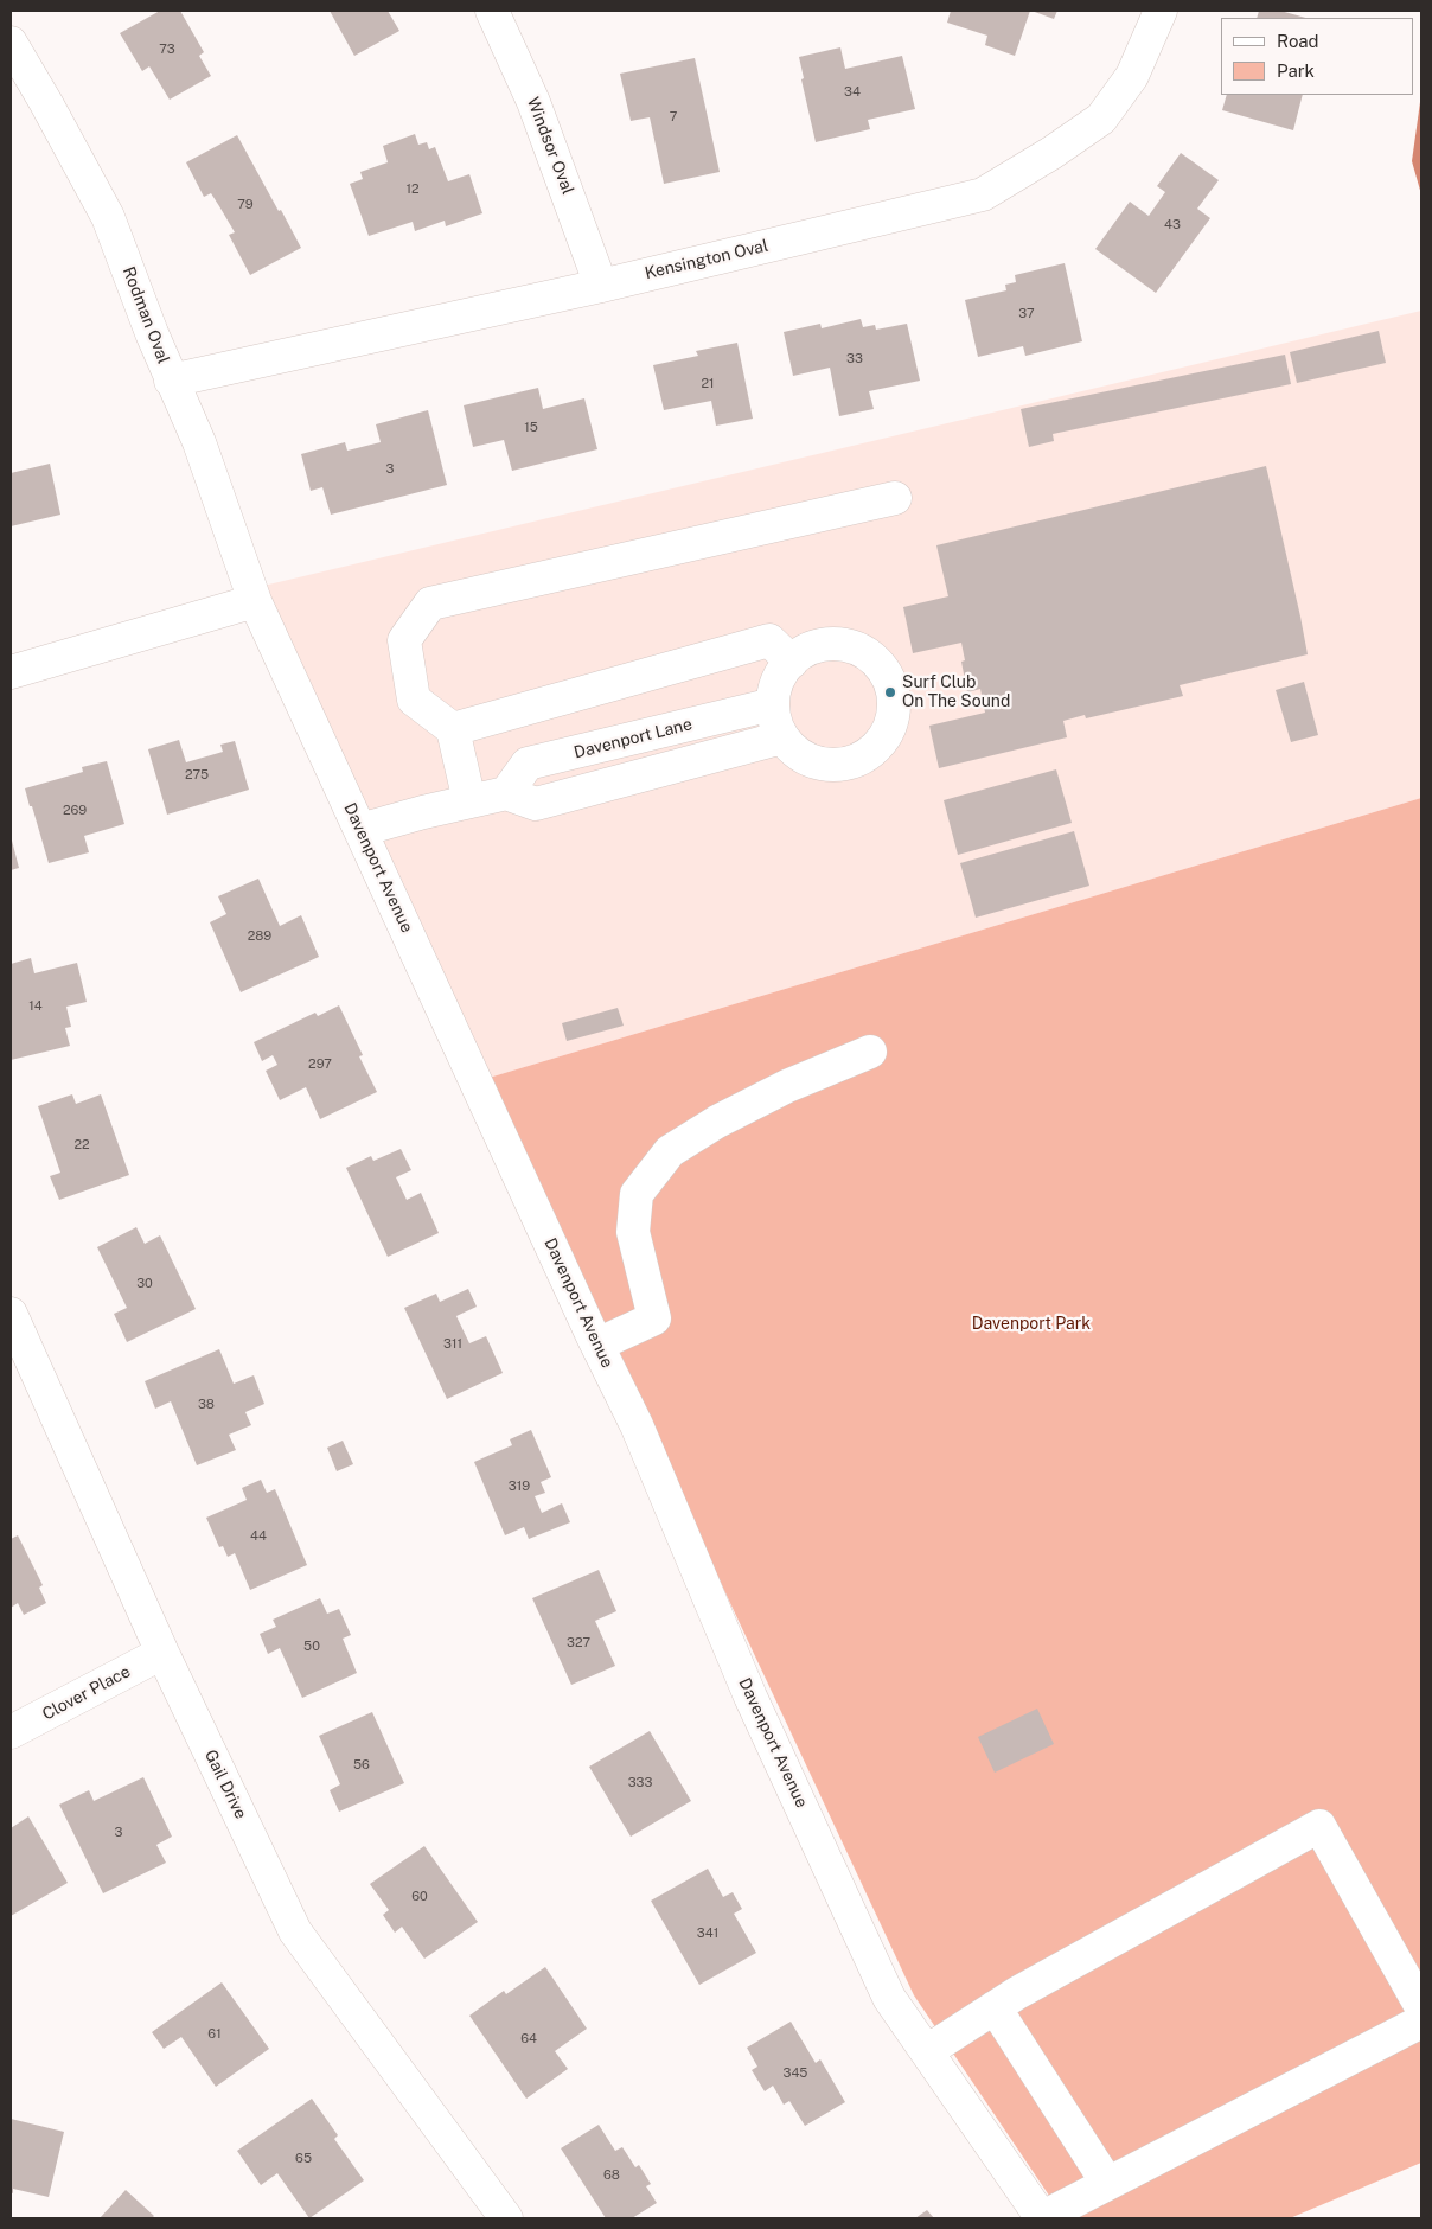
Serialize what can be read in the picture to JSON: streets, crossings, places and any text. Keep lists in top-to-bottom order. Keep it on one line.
{"streets":{"street":["Windsor Oval","Kensington Oval","Rodman Oval","Davenport Lane","Davenport Avenue","Clover Place","Gail Drive"]},"crossings":[["Windsor Oval","Kensington Oval"],["Kensington Oval","Rodman Oval"],["Rodman Oval","Davenport Avenue"],["Clover Place","Gail Drive"]],"parks":["Davenport Park"],"places":["Surf Club On The Sound"],"house_numbers":["73","34","7","12","79","43","37","33","21","15","3","275","269","289","14","297","22","30","311","38","319","44","327","50","56","333","3","60","341","61","64","345","65","68"],"legend":["Road","Park"]}
